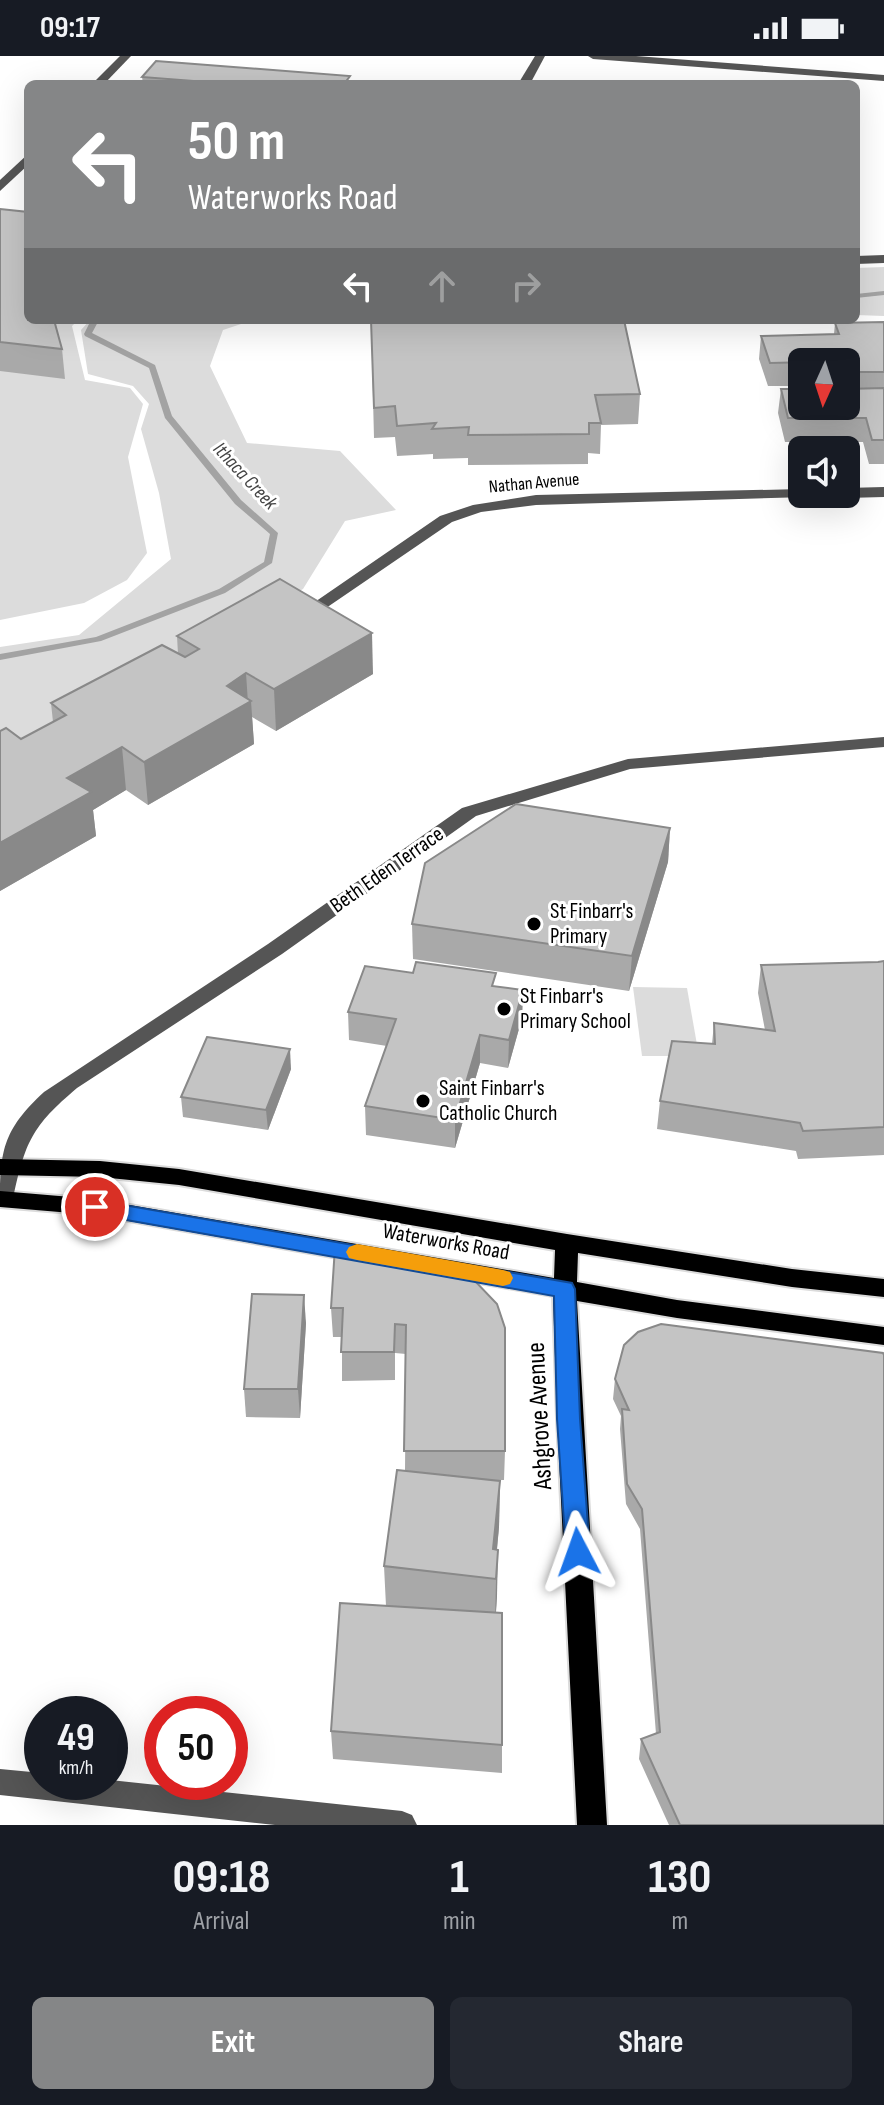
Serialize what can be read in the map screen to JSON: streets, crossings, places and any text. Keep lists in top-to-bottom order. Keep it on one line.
{"streets":{"main road":["Waterworks Road","Ashgrove Avenue"],"street":["Nathan Avenue","Beth Eden Terrace"]},"crossings":[["Beth Eden Terrace","Waterworks Road"],["Waterworks Road","Ashgrove Avenue"]],"water":["Ithaca Creek"],"places":["St Finbarr's Primary","St Finbarr's Primary School","Saint Finbarr's Catholic Church"],"north":"bottom","page":{"status":"09:17","turn":["50 m","Waterworks Road"],"speed":"49 km/h","limit":"50","eta":["09:18","Arrival","1","min","130","m"],"buttons":["Exit","Share"]}}
